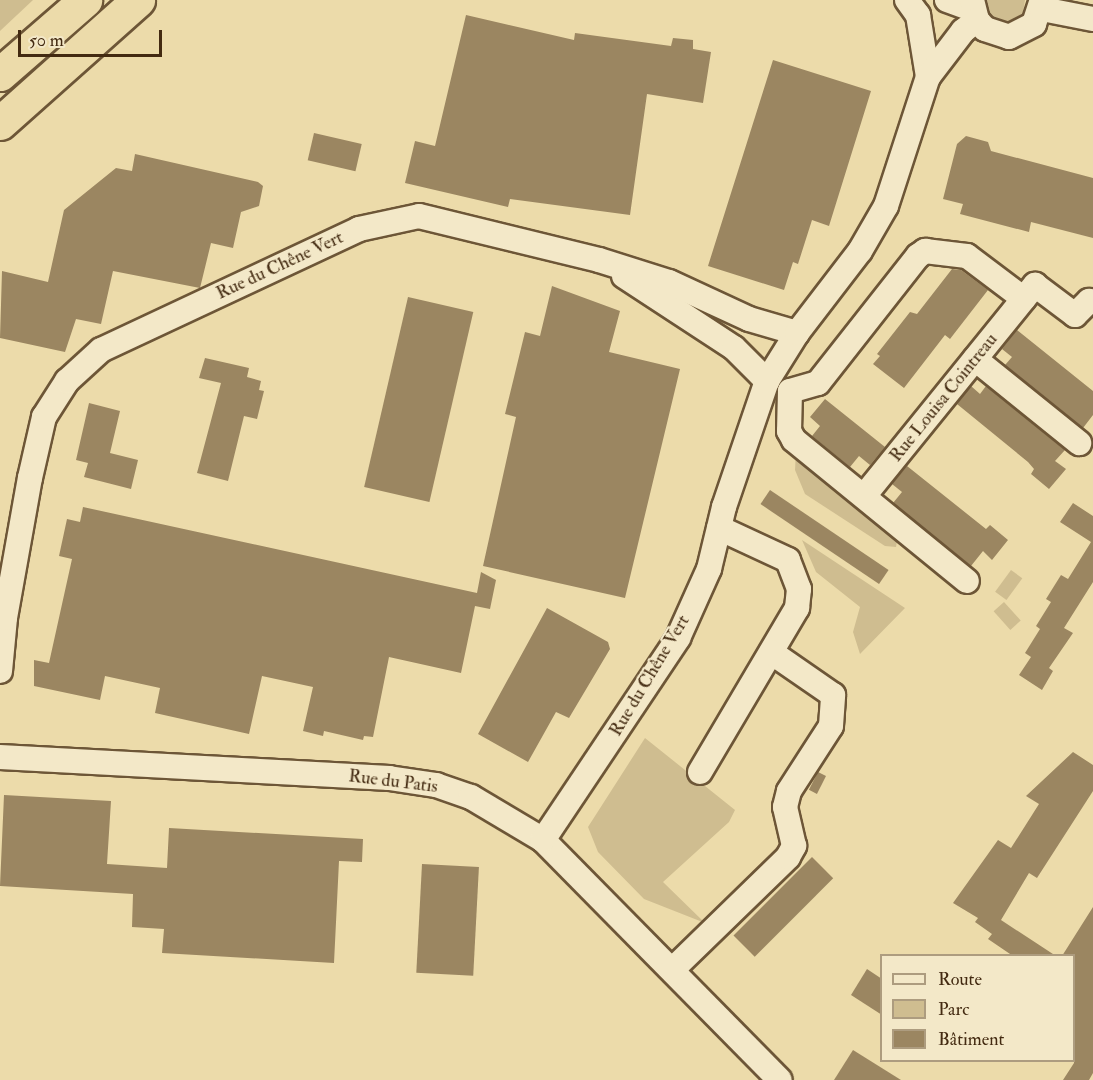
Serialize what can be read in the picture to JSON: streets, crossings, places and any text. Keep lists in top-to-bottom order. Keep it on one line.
{"streets":{"street":["Rue du Chêne Vert","Rue Louisa Cointreau","Rue du Patis"]},"crossings":[["Rue du Chêne Vert","Rue du Patis"]],"legend":["Route","Parc","Bâtiment"],"scale_bar":"50 m"}
